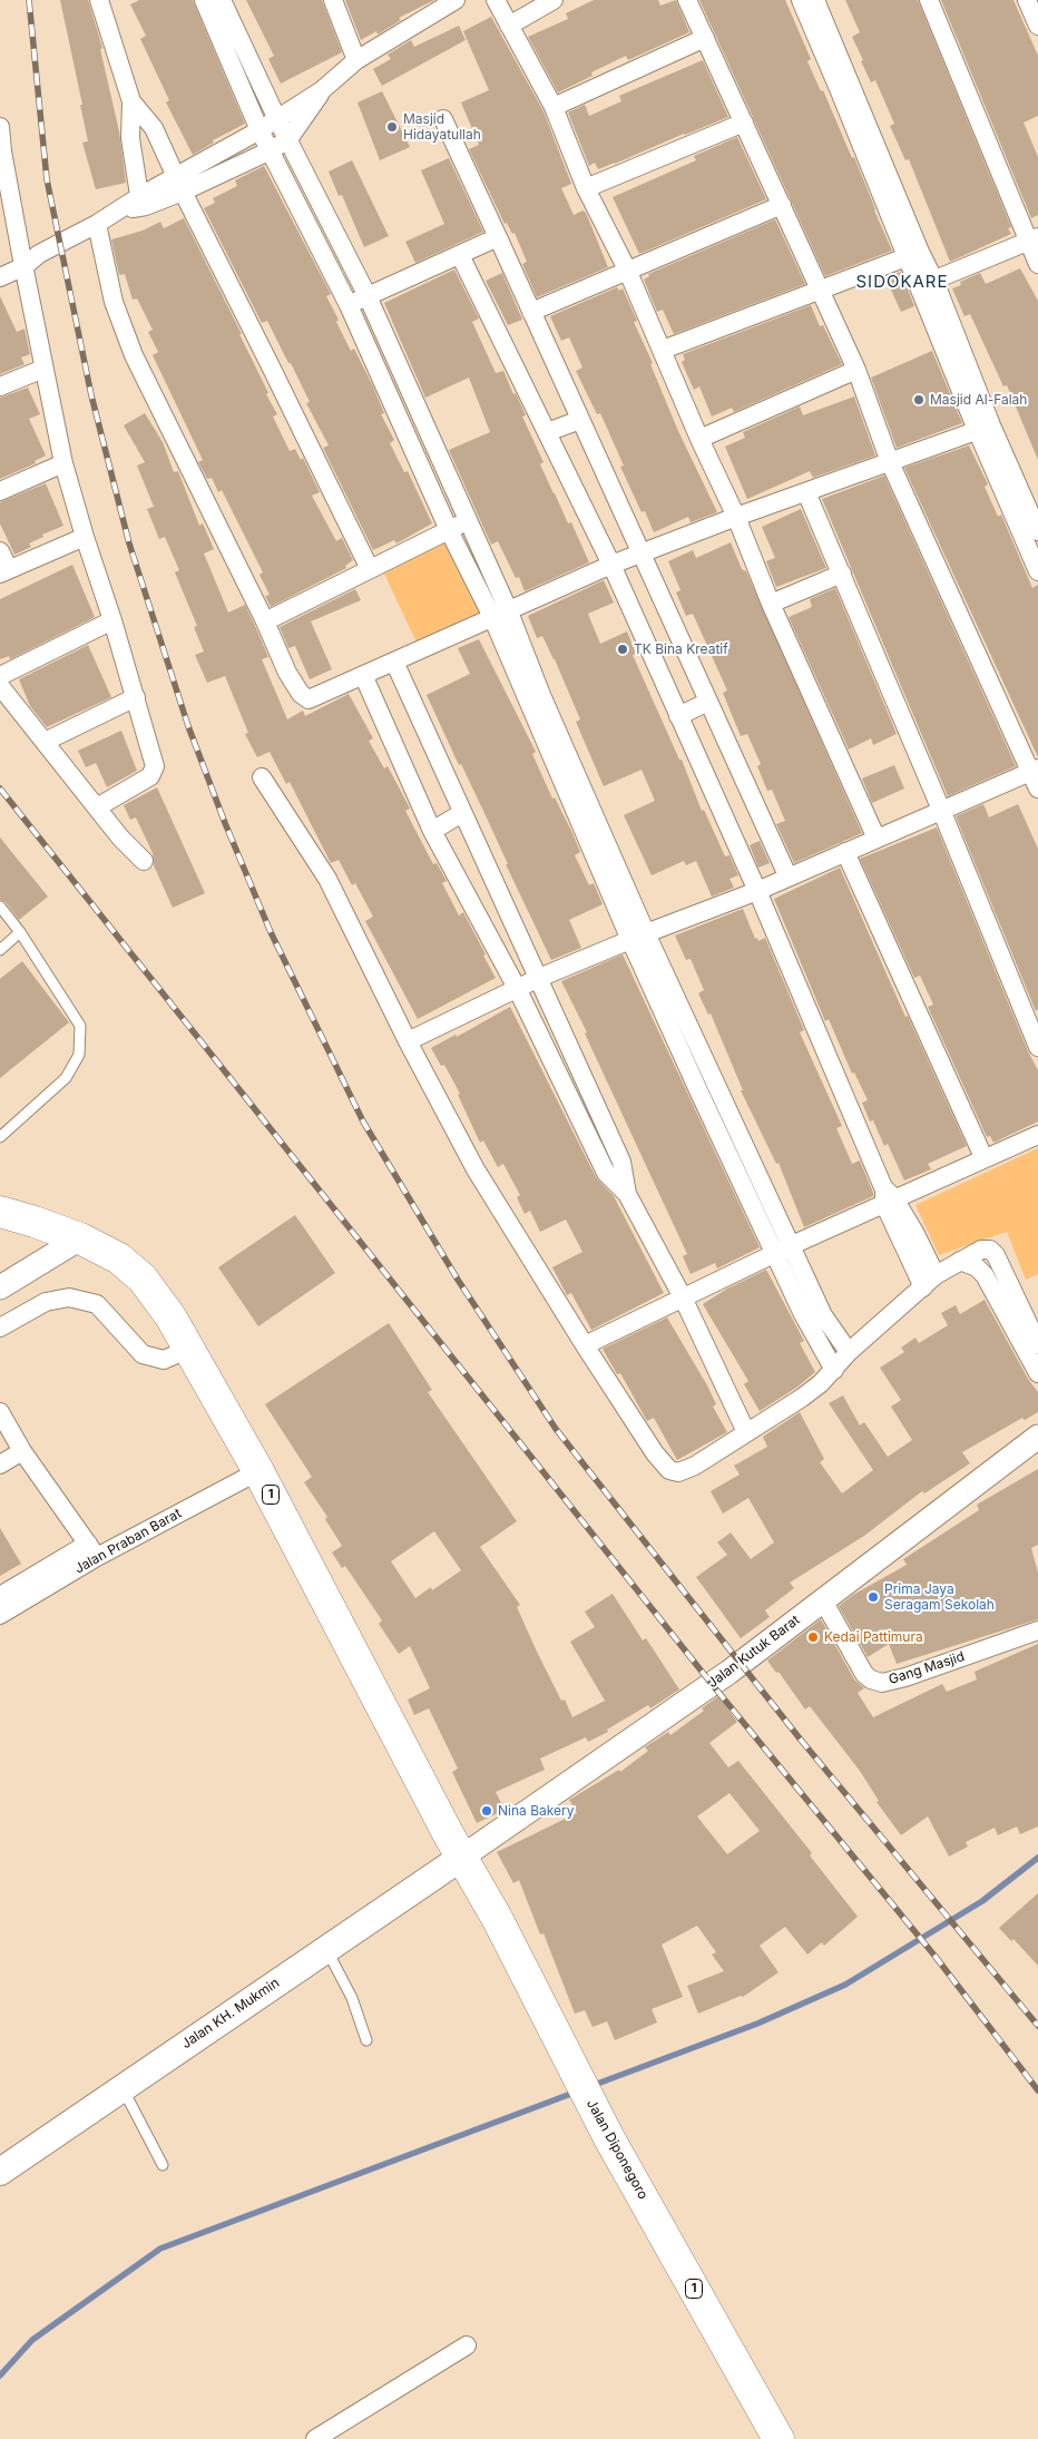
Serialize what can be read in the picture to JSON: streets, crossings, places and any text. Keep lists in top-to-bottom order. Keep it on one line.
{"streets":{"highway":["1","Jalan Diponegoro"],"main road":["Jalan KH. Mukmin"],"street":["Jalan Praban Barat","Jalan Kutuk Barat","Gang Masjid"]},"crossings":[["1","Jalan Praban Barat"],["1","Jalan Kutuk Barat"],["1","Jalan KH. Mukmin"],["1","Jalan Diponegoro"],["Jalan Kutuk Barat","Gang Masjid"],["Jalan Kutuk Barat","Jalan KH. Mukmin"],["Jalan Kutuk Barat","Jalan Diponegoro"],["Jalan KH. Mukmin","Jalan Diponegoro"]],"districts":["SIDOKARE"],"places":["Masjid Hidayatullah","Masjid Al-Falah","TK Bina Kreatif","Prima Jaya Seragam Sekolah","Kedai Pattimura","Nina Bakery"]}
